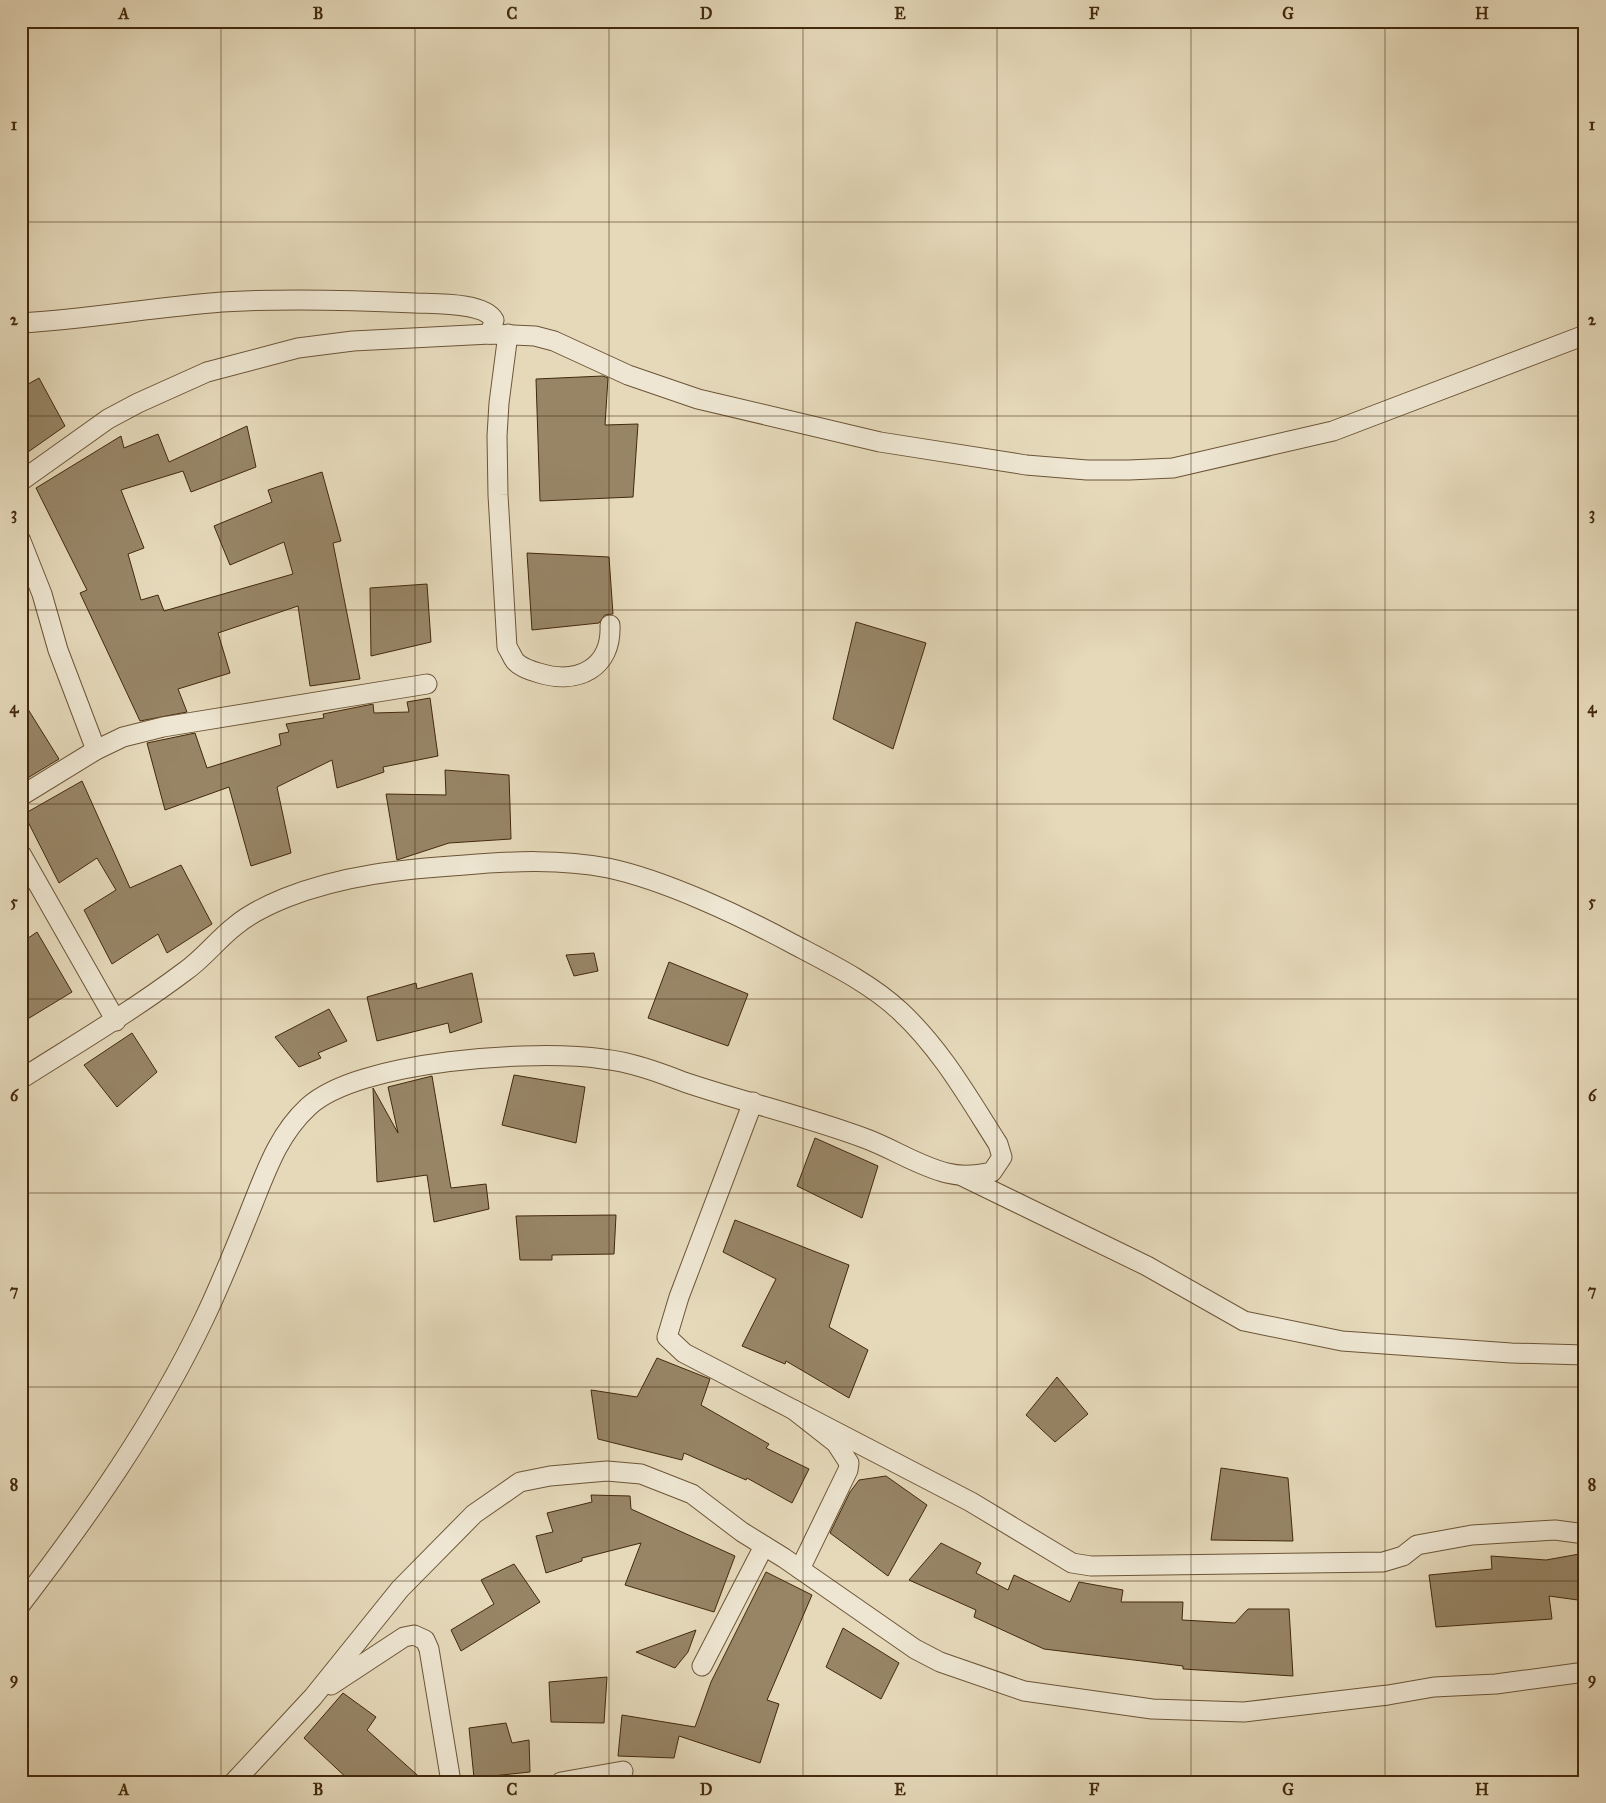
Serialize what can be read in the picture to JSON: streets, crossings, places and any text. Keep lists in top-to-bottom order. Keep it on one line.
{"grid":{"columns":["A","B","C","D","E","F","G","H"],"rows":["1","2","3","4","5","6","7","8","9"]}}
